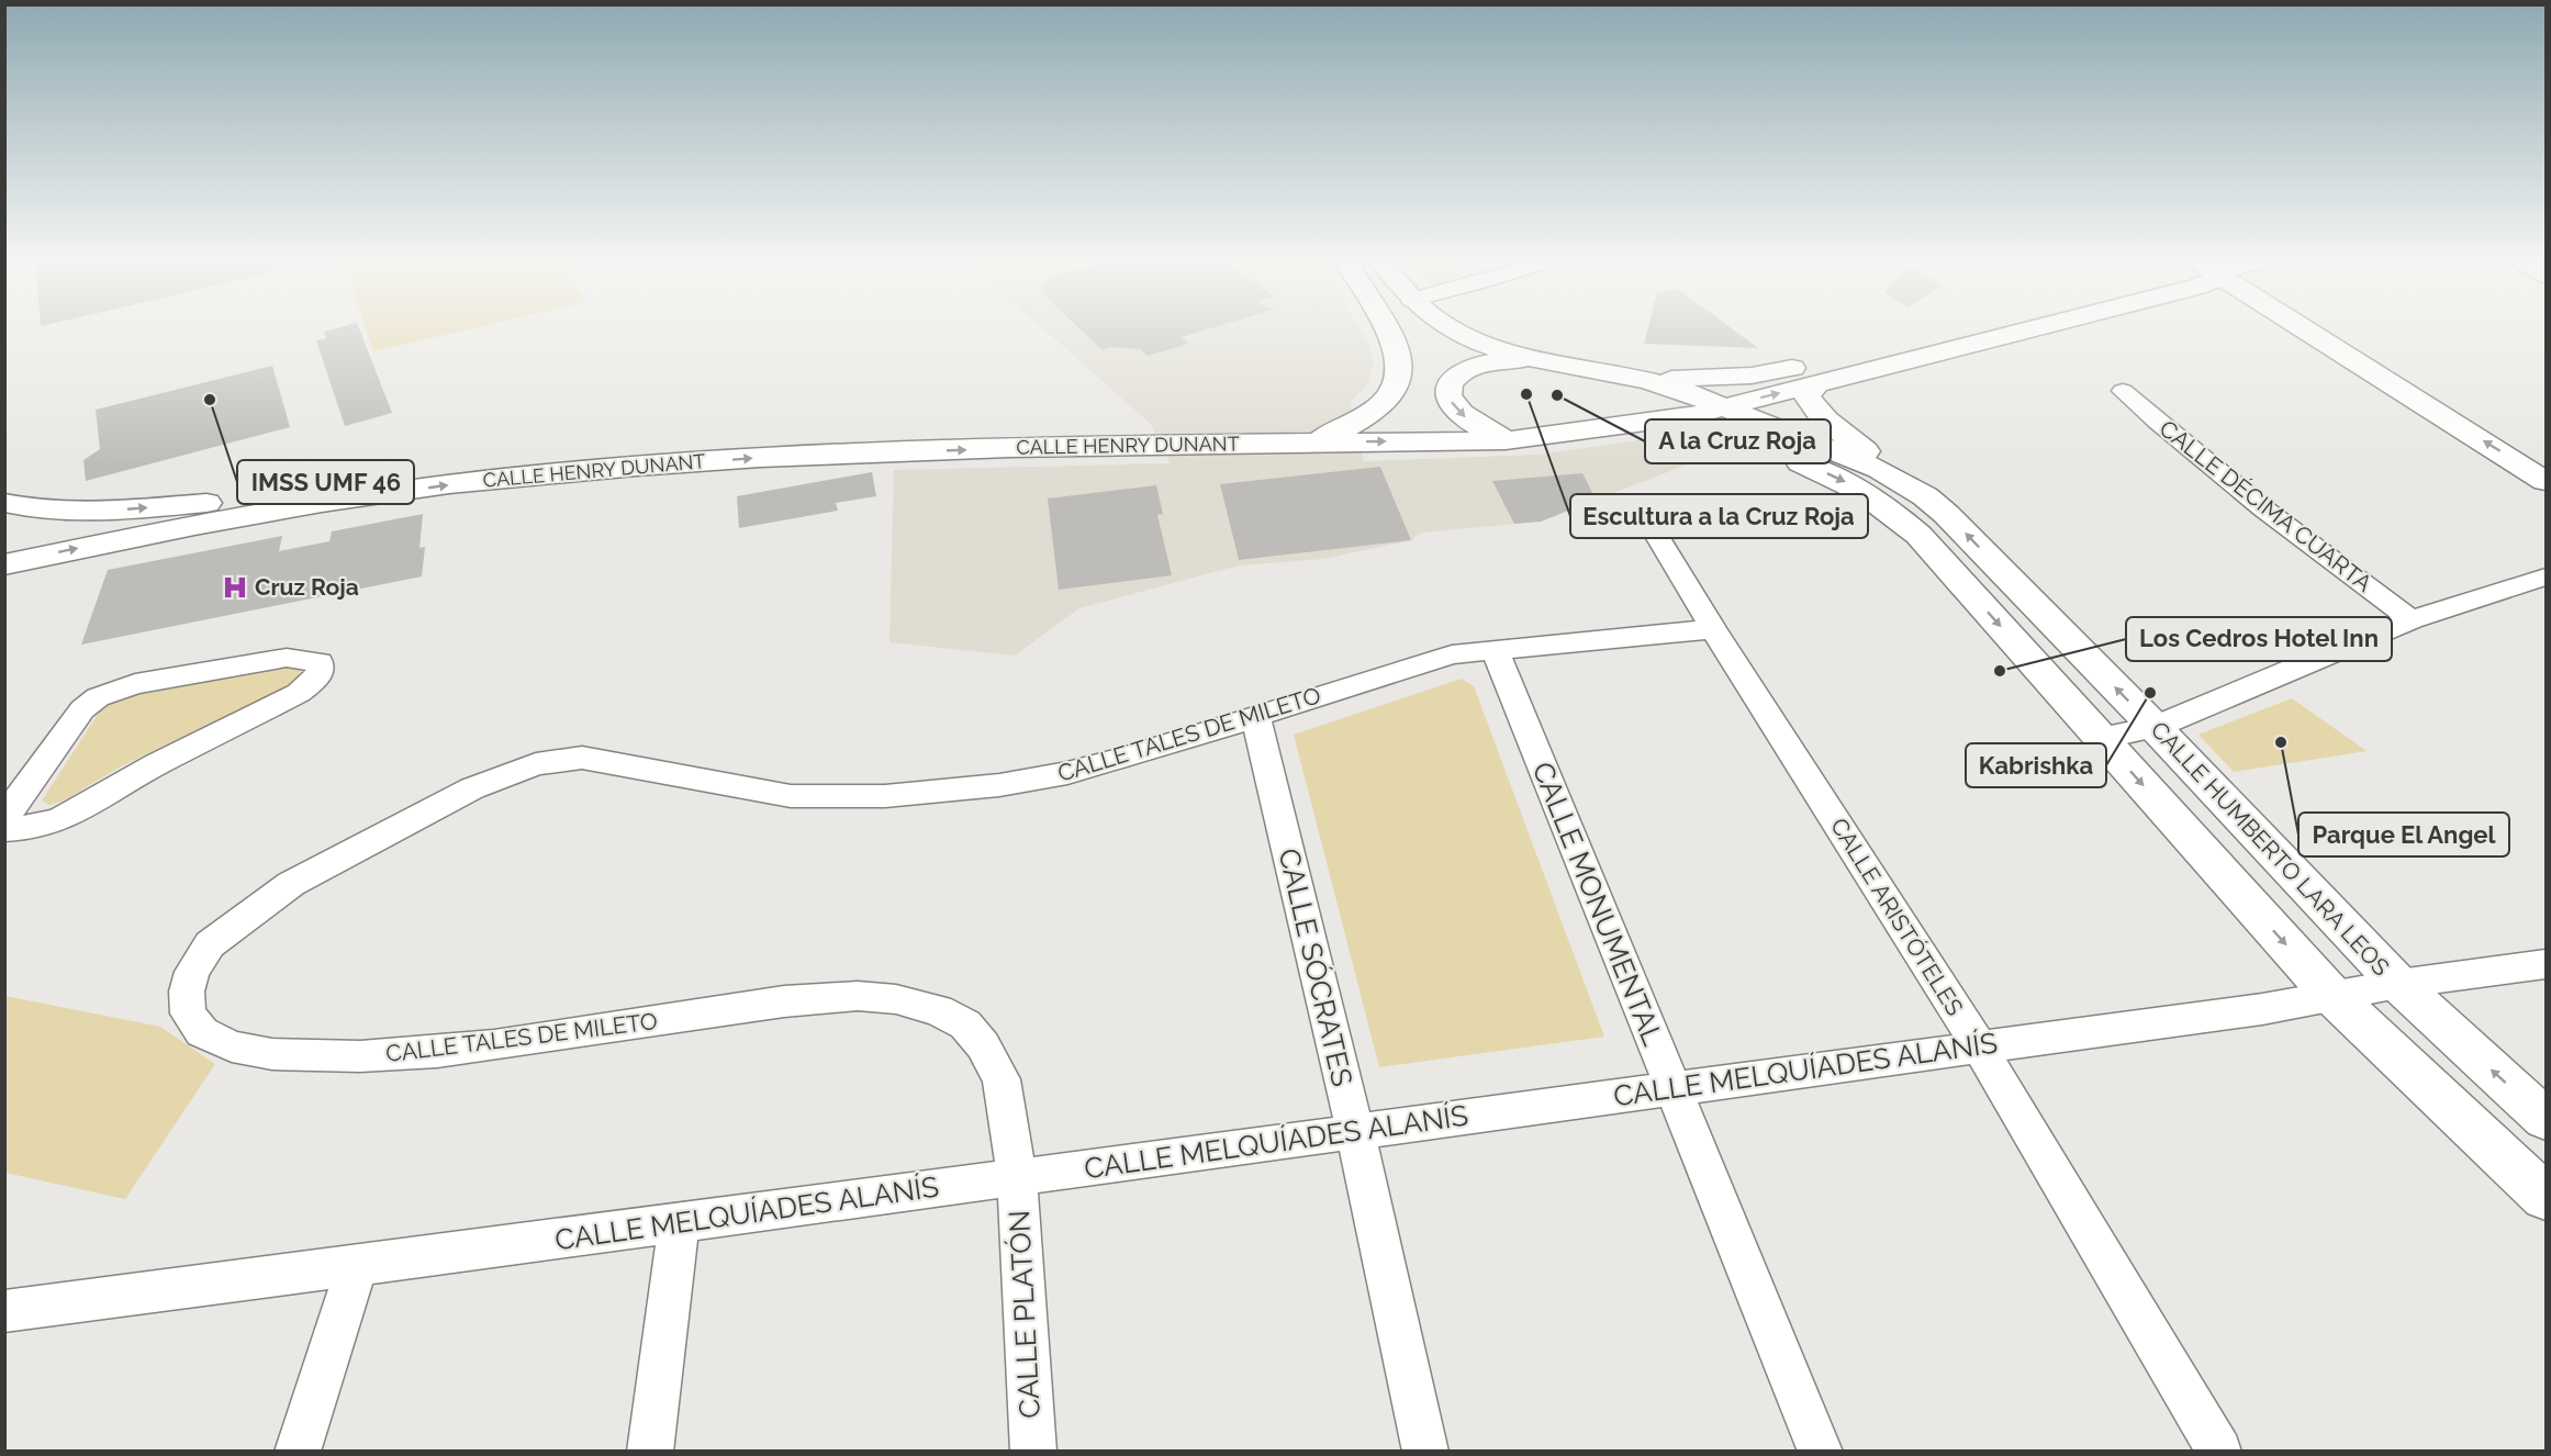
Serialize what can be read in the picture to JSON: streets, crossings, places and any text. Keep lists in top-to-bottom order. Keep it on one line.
{"streets":{"main road":["CALLE HENRY DUNANT","CALLE HUMBERTO LARA LEOS"],"street":["CALLE DÉCIMA CUARTA","CALLE TALES DE MILETO","CALLE MONUMENTAL","CALLE ARISTÓTELES","CALLE SÓCRATES","CALLE MELQUÍADES ALANÍS","CALLE PLATÓN"]},"crossings":[["CALLE HENRY DUNANT","CALLE HUMBERTO LARA LEOS"],["CALLE TALES DE MILETO","CALLE MONUMENTAL"],["CALLE TALES DE MILETO","CALLE ARISTÓTELES"],["CALLE TALES DE MILETO","CALLE SÓCRATES"],["CALLE TALES DE MILETO","CALLE MELQUÍADES ALANÍS"],["CALLE TALES DE MILETO","CALLE PLATÓN"],["CALLE HUMBERTO LARA LEOS","CALLE MELQUÍADES ALANÍS"],["CALLE MONUMENTAL","CALLE MELQUÍADES ALANÍS"],["CALLE ARISTÓTELES","CALLE MELQUÍADES ALANÍS"],["CALLE SÓCRATES","CALLE MELQUÍADES ALANÍS"],["CALLE MELQUÍADES ALANÍS","CALLE PLATÓN"]],"one_way":["CALLE HENRY DUNANT"],"places":{"other":["Escultura a la Cruz Roja","A la Cruz Roja","IMSS UMF 46","Los Cedros Hotel Inn","Kabrishka","Parque El Angel"],"hospital":["Cruz Roja"]}}
